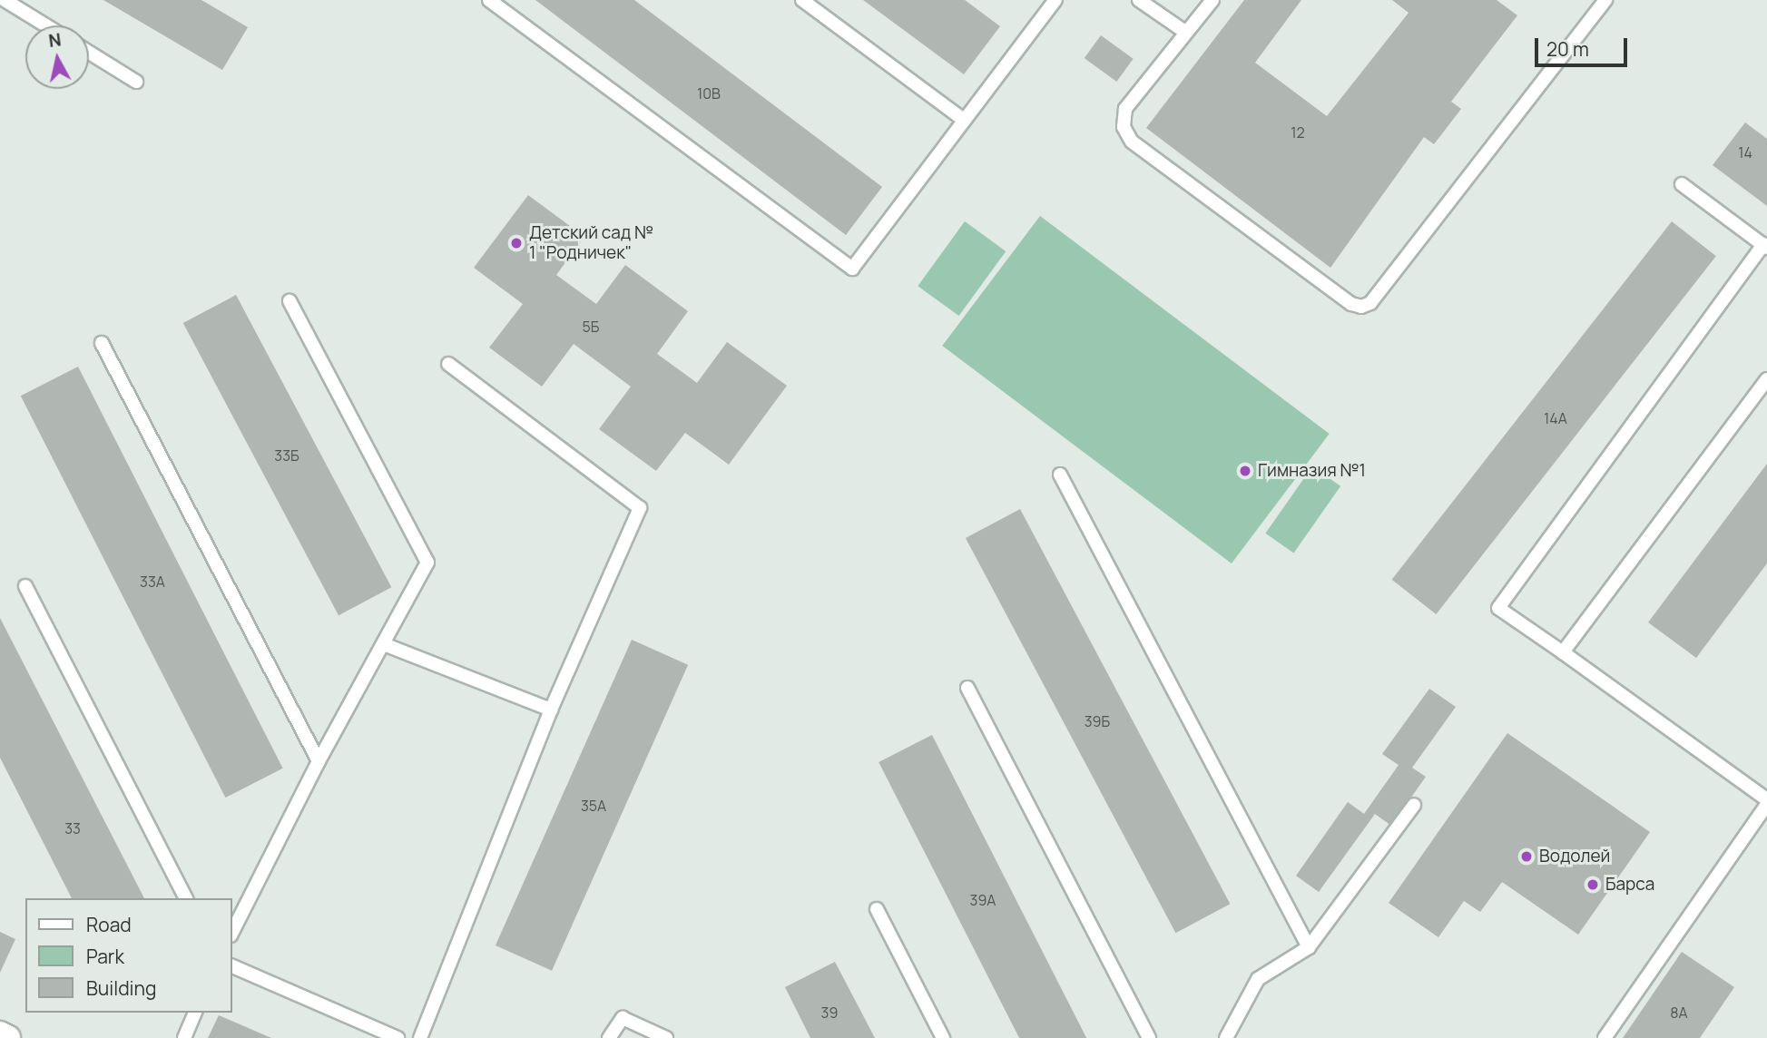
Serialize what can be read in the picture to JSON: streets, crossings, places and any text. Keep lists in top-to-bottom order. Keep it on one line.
{"places":["Детский сад № 1 \"Родничек\"","Гимназия №1","Водолей","Барса"],"house_numbers":["10В","12","14","5Б","14А","33Б","33А","39Б","35А","33","39А","39","8А"],"legend":["Road","Park","Building"],"scale_bar":"20 m","north":"top"}
